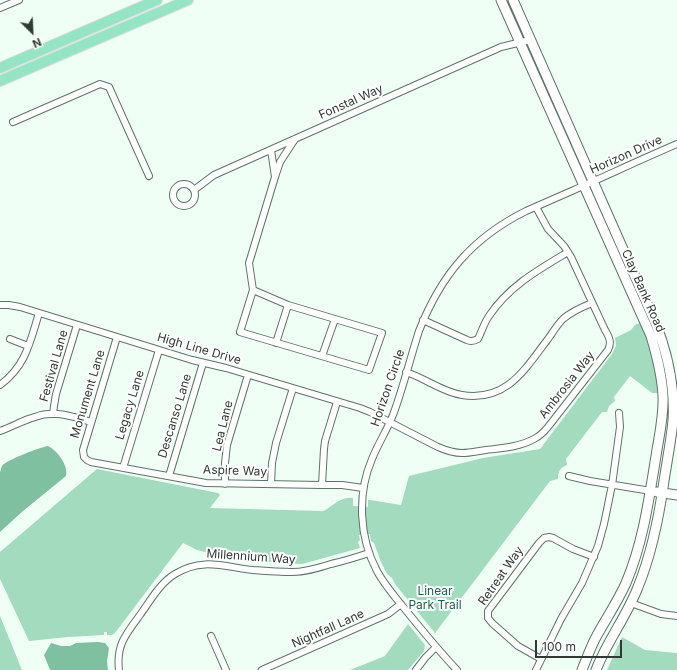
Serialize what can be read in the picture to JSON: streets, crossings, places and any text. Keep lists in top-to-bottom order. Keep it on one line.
{"streets":{"street":["Fonstal Way","Horizon Drive","Clay Bank Road","High Line Drive","Festival Lane","Ambrosia Way","Horizon Circle","Monument Lane","Legacy Lane","Descanso Lane","Lea Lane","Aspire Way","Millennium Way","Retreat Way","Nightfall Lane"]},"crossings":[["Fonstal Way","Clay Bank Road"],["Horizon Drive","Clay Bank Road"],["Horizon Drive","Horizon Circle"],["Clay Bank Road","Horizon Circle"],["High Line Drive","Festival Lane"],["High Line Drive","Ambrosia Way"],["High Line Drive","Horizon Circle"],["High Line Drive","Monument Lane"],["High Line Drive","Legacy Lane"],["High Line Drive","Descanso Lane"],["High Line Drive","Lea Lane"],["Ambrosia Way","Horizon Circle"],["Horizon Circle","Aspire Way"],["Horizon Circle","Millennium Way"],["Horizon Circle","Nightfall Lane"],["Monument Lane","Aspire Way"],["Legacy Lane","Aspire Way"],["Descanso Lane","Aspire Way"],["Lea Lane","Aspire Way"]],"parks":["Linear Park Trail"],"scale_bar":"100 m","north":"bottom right"}
